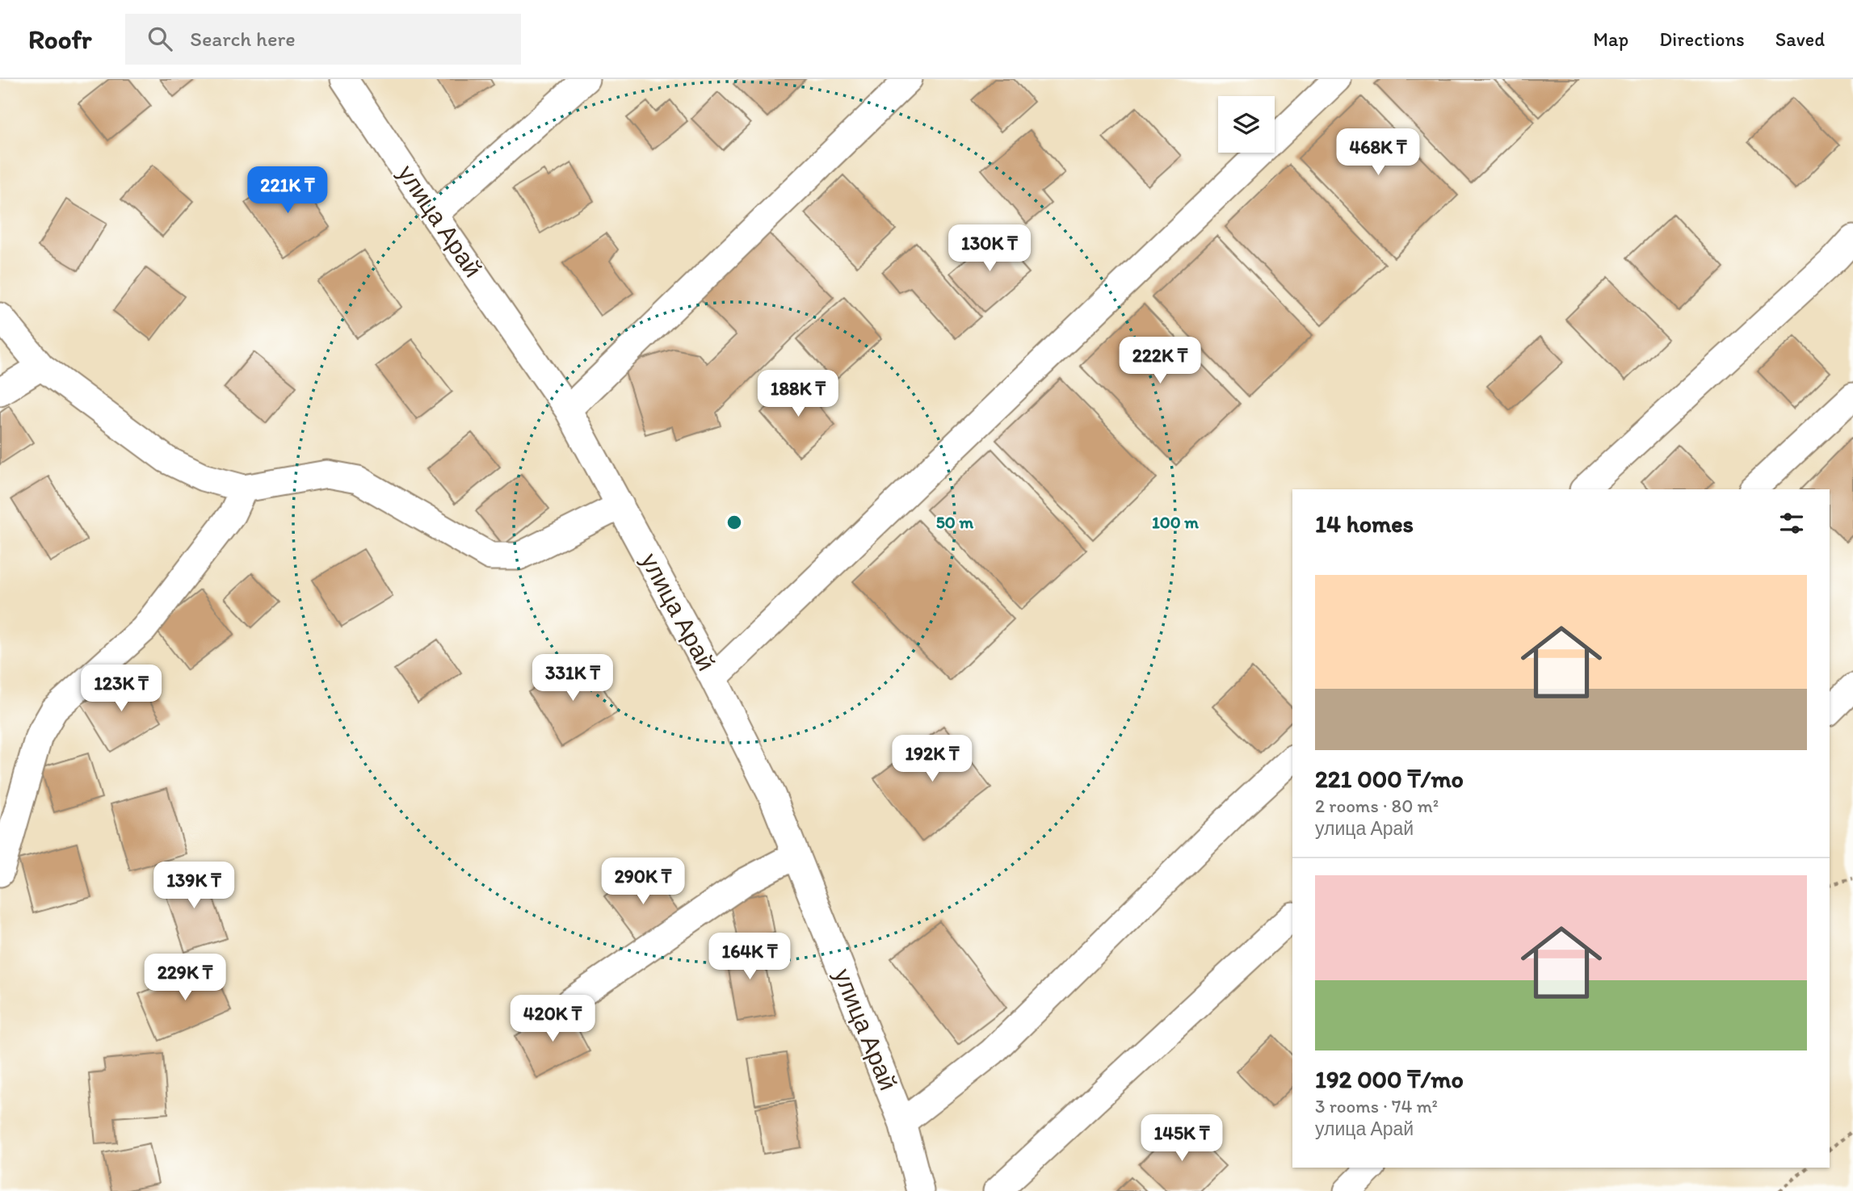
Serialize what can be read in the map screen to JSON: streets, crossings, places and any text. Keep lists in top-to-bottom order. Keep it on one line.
{"streets":{"street":["улица Арай"]},"page":{"header":"Roofr","search":"Search here","nav":["Map","Directions","Saved"],"price":["468K ₸","221K ₸","130K ₸","222K ₸","188K ₸","331K ₸","123K ₸","192K ₸","290K ₸","139K ₸","164K ₸","229K ₸","420K ₸","145K ₸"],"heading":"14 homes","list":[{"name":"221 000 ₸/mo","note":"2 rooms · 80 m² · улица Арай"},{"name":"192 000 ₸/mo","note":"3 rooms · 74 m² · улица Арай"}]},"rings":["50 m","100 m"]}
